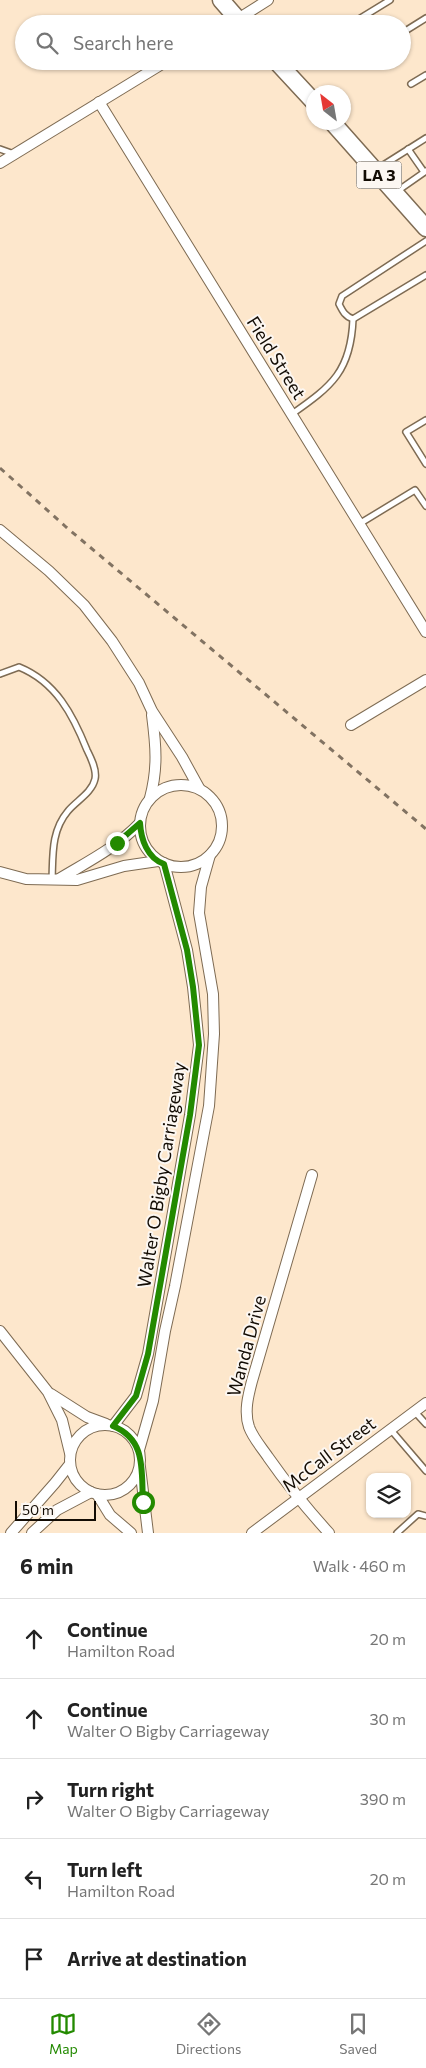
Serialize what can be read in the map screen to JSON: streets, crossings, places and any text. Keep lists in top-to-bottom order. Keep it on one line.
{"streets":{"main road":["LA 3"],"street":["Field Street","Walter O Bigby Carriageway","Wanda Drive","McCall Street"]},"crossings":[["Wanda Drive","McCall Street"]],"scale_bar":"50 m","north":"top left","page":{"search":"Search here","scale":"50 m","heading":["6 min","Walk · 460 m"],"list":[["Continue","Hamilton Road","20 m"],["Continue","Walter O Bigby Carriageway","30 m"],["Turn right","Walter O Bigby Carriageway","390 m"],["Turn left","Hamilton Road","20 m"],"Arrive at destination"],"nav":["Map","Directions","Saved"]}}
